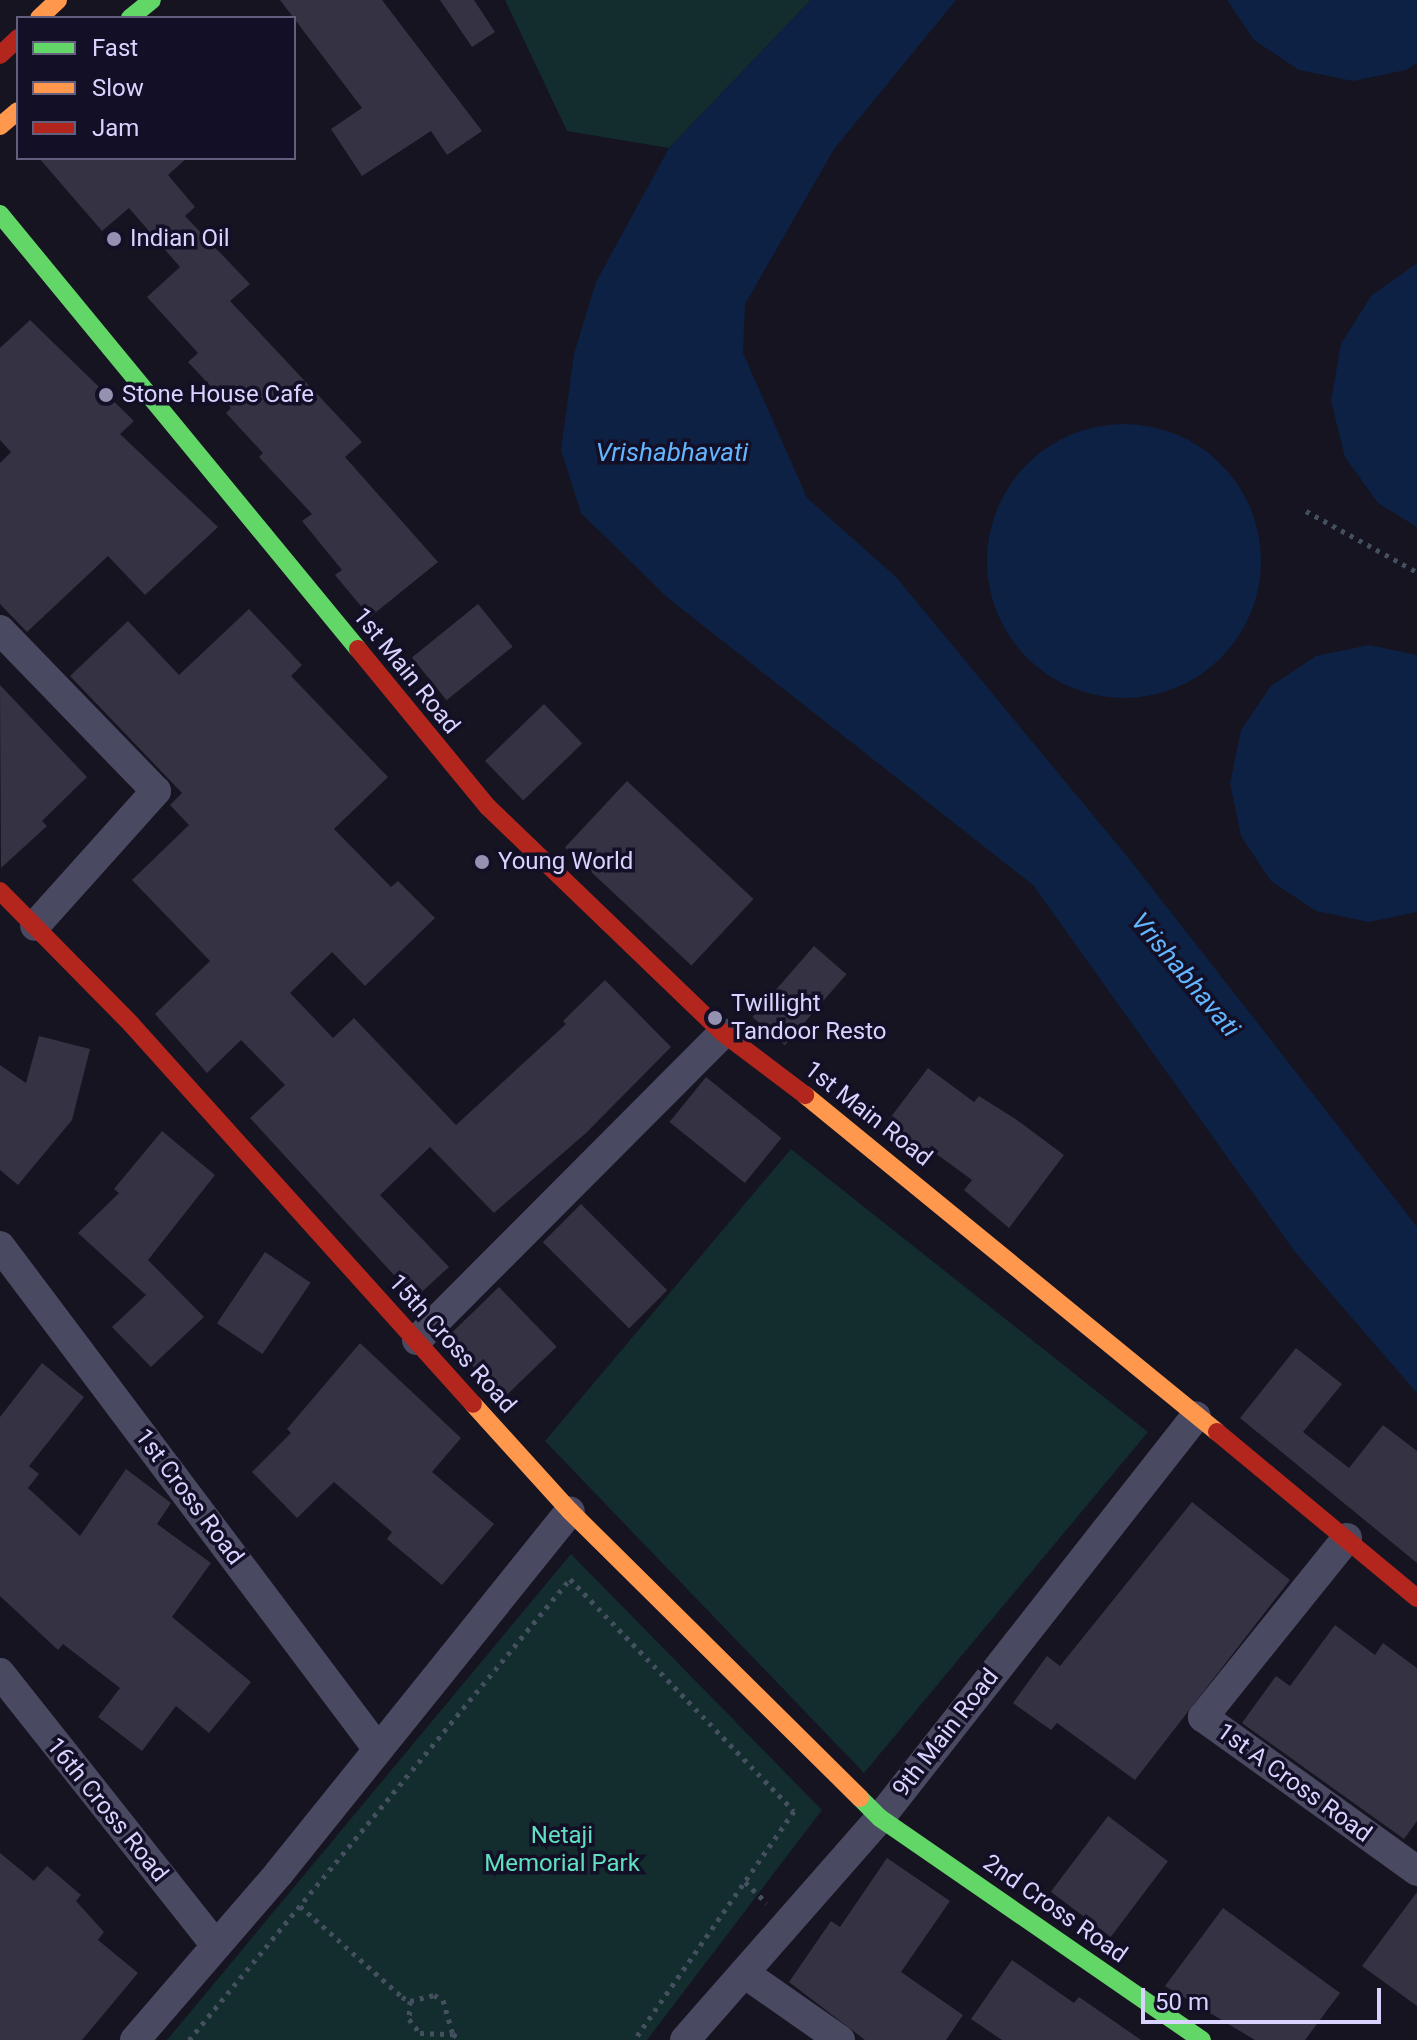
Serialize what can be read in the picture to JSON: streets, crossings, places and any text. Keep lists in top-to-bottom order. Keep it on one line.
{"streets":{"street":["1st Main Road","15th Cross Road","1st Cross Road","9th Main Road","1st A Cross Road","16th Cross Road","2nd Cross Road"]},"crossings":[["1st Main Road","9th Main Road"],["1st Main Road","1st A Cross Road"],["15th Cross Road","9th Main Road"],["15th Cross Road","2nd Cross Road"],["9th Main Road","2nd Cross Road"]],"water":["Vrishabhavati"],"parks":["Netaji Memorial Park"],"places":["Indian Oil","Stone House Cafe","Young World","Twillight Tandoor Resto"],"legend":["Fast","Slow","Jam"],"scale_bar":"50 m"}
